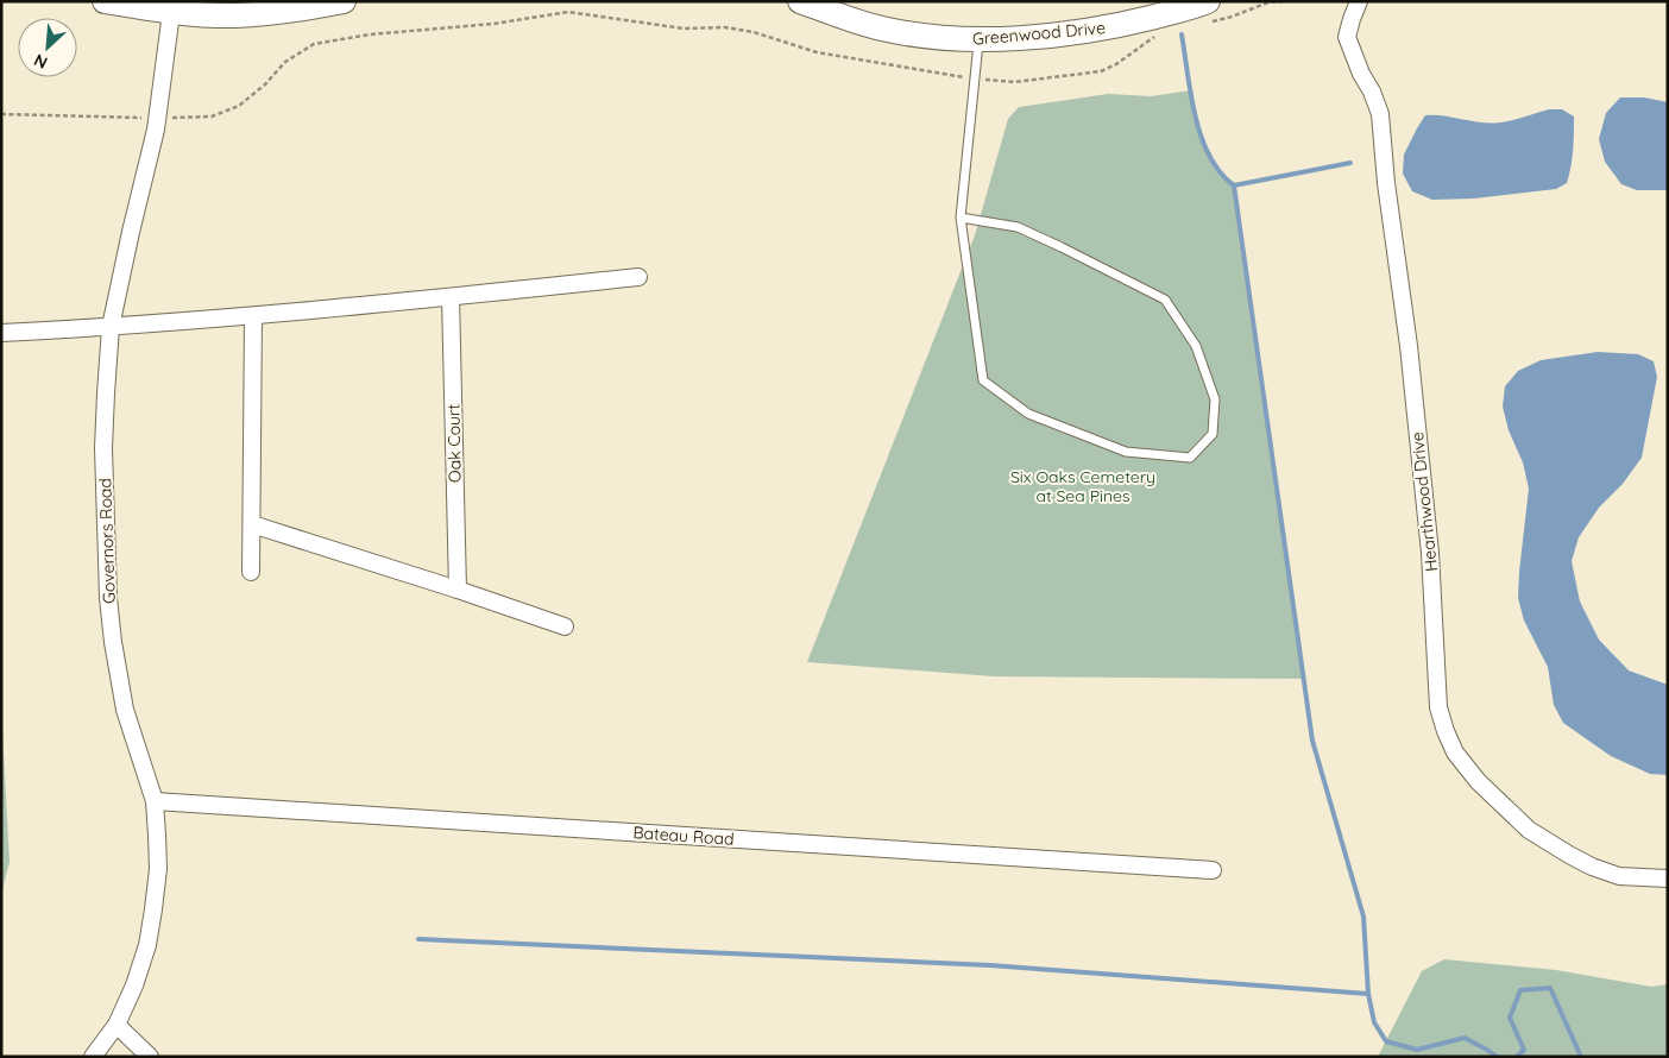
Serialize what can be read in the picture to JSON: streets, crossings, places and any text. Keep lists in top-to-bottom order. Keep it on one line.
{"streets":{"street":["Greenwood Drive","Oak Court","Hearthwood Drive","Governors Road","Bateau Road"]},"crossings":[["Governors Road","Bateau Road"]],"parks":["Six Oaks Cemetery at Sea Pines"],"north":"bottom left"}
